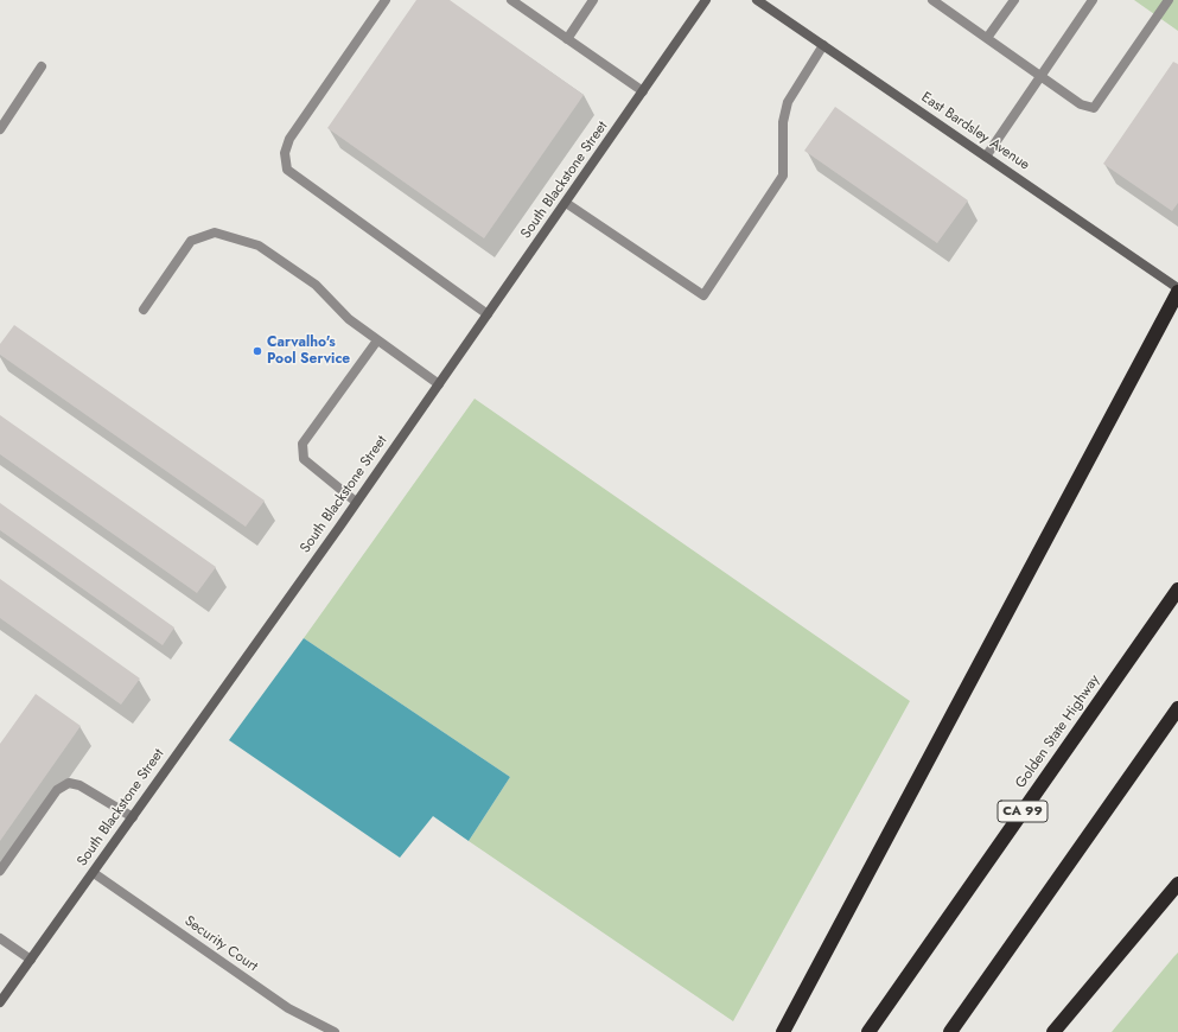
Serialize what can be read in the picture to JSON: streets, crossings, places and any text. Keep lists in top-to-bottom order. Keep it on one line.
{"streets":{"highway":["Golden State Highway","CA 99"],"main road":["East Bardsley Avenue","South Blackstone Street"],"street":["Security Court"]},"crossings":[["South Blackstone Street","Security Court"]],"places":["Carvalho's Pool Service"]}
